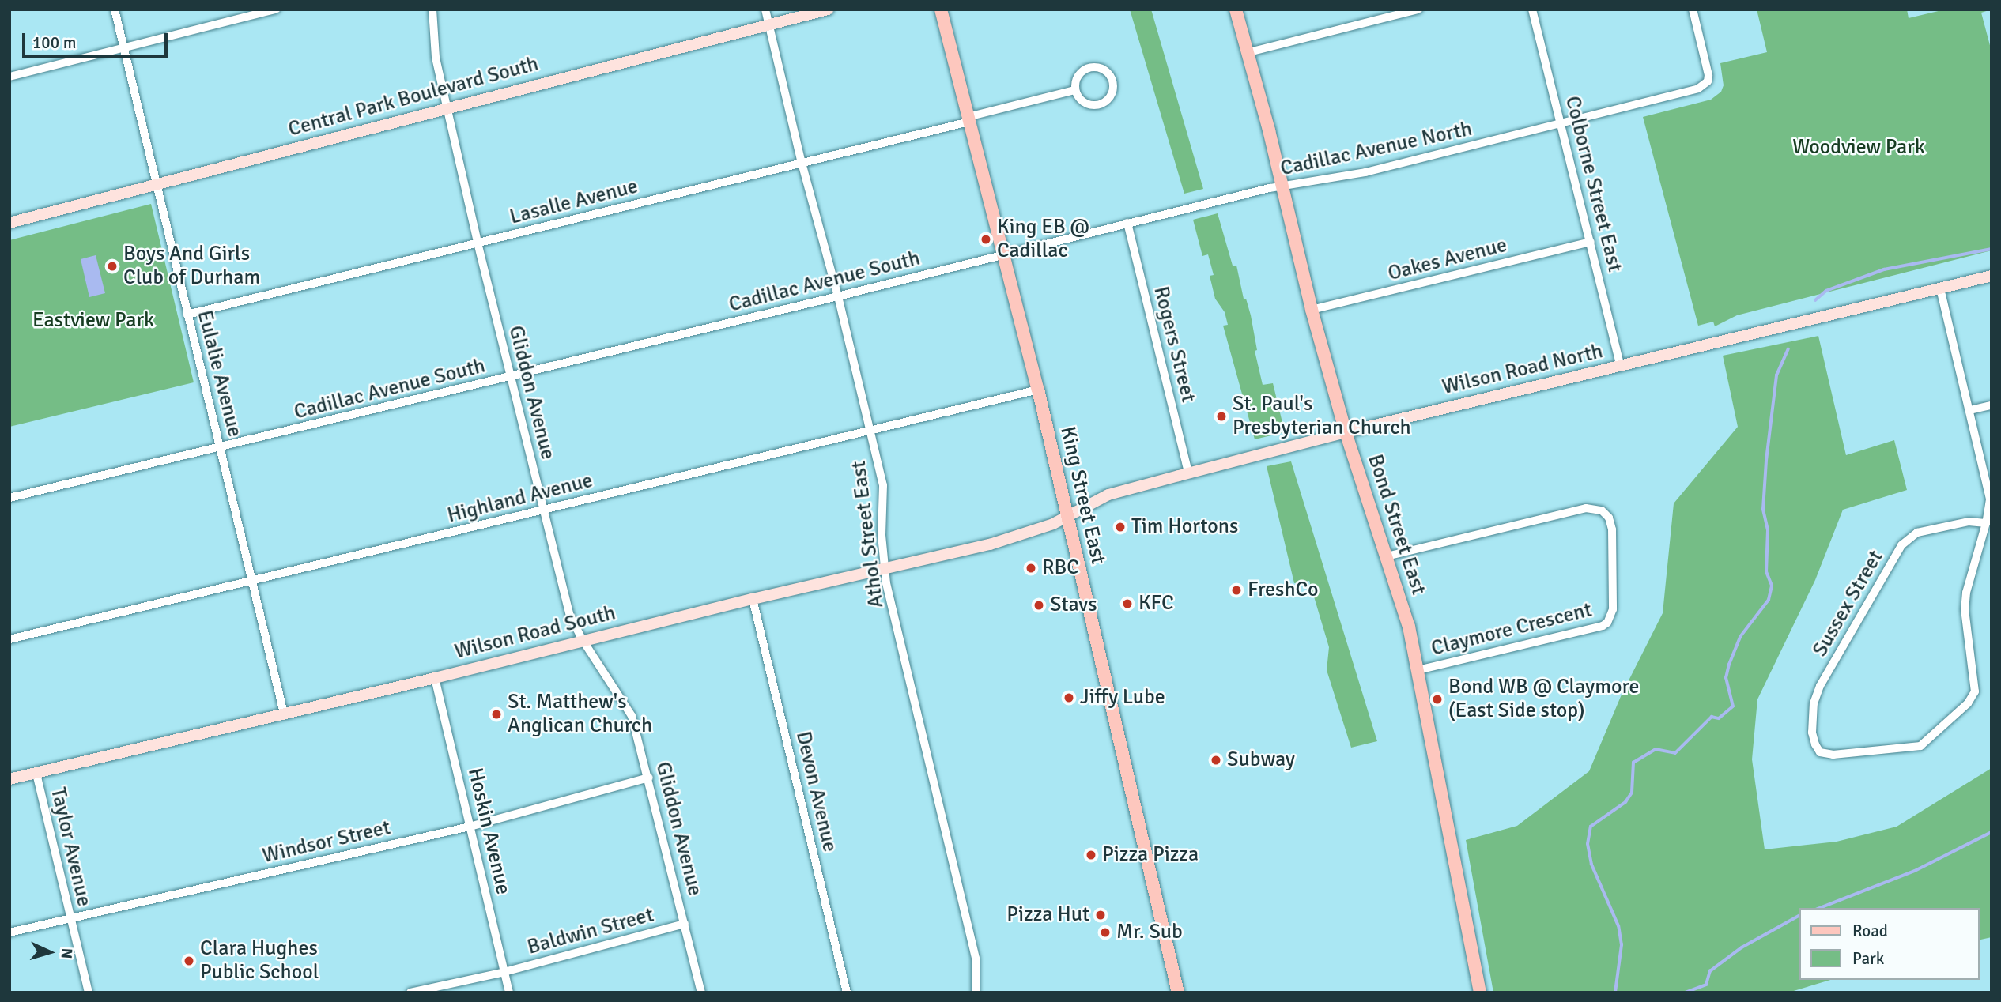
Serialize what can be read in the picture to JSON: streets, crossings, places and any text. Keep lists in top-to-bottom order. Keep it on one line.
{"streets":{"main road":["Central Park Boulevard South","Wilson Road North","King Street East","Bond Street East","Wilson Road South"],"street":["Cadillac Avenue North","Colborne Street East","Lasalle Avenue","Oakes Avenue","Cadillac Avenue South","Rogers Street","Eulalie Avenue","Gliddon Avenue","Highland Avenue","Athol Street East","Sussex Street","Claymore Crescent","Devon Avenue","Hoskin Avenue","Windsor Street","Taylor Avenue","Baldwin Street"]},"crossings":[["Central Park Boulevard South","Eulalie Avenue"],["Central Park Boulevard South","Gliddon Avenue"],["Central Park Boulevard South","Athol Street East"],["Cadillac Avenue North","Colborne Street East"],["Cadillac Avenue North","Cadillac Avenue South"],["Cadillac Avenue North","Rogers Street"],["Cadillac Avenue North","King Street East"],["Cadillac Avenue North","Bond Street East"],["Colborne Street East","Oakes Avenue"],["Colborne Street East","Wilson Road North"],["Lasalle Avenue","Eulalie Avenue"],["Lasalle Avenue","Gliddon Avenue"],["Lasalle Avenue","King Street East"],["Lasalle Avenue","Athol Street East"],["Oakes Avenue","Bond Street East"],["Cadillac Avenue South","Eulalie Avenue"],["Cadillac Avenue South","Gliddon Avenue"],["Cadillac Avenue South","King Street East"],["Cadillac Avenue South","Athol Street East"],["Rogers Street","Wilson Road North"],["Wilson Road North","King Street East"],["Wilson Road North","Bond Street East"],["Wilson Road North","Wilson Road South"],["Eulalie Avenue","Highland Avenue"],["Eulalie Avenue","Wilson Road South"],["Gliddon Avenue","Highland Avenue"],["Gliddon Avenue","Wilson Road South"],["Gliddon Avenue","Windsor Street"],["Gliddon Avenue","Baldwin Street"],["King Street East","Highland Avenue"],["King Street East","Wilson Road South"],["Highland Avenue","Athol Street East"],["Bond Street East","Claymore Crescent"],["Athol Street East","Wilson Road South"],["Wilson Road South","Devon Avenue"],["Wilson Road South","Hoskin Avenue"],["Wilson Road South","Taylor Avenue"],["Hoskin Avenue","Windsor Street"],["Hoskin Avenue","Baldwin Street"],["Windsor Street","Taylor Avenue"]],"parks":["Woodview Park","Eastview Park"],"places":["King EB @ Cadillac","Boys And Girls Club of Durham","St. Paul's Presbyterian Church","Tim Hortons","RBC","FreshCo","KFC","Stavs","Jiffy Lube","Bond WB @ Claymore (East Side stop)","St. Matthew's Anglican Church","Subway","Pizza Pizza","Pizza Hut","Mr. Sub","Clara Hughes Public School"],"legend":["Road","Park"],"scale_bar":"100 m","north":"right"}
